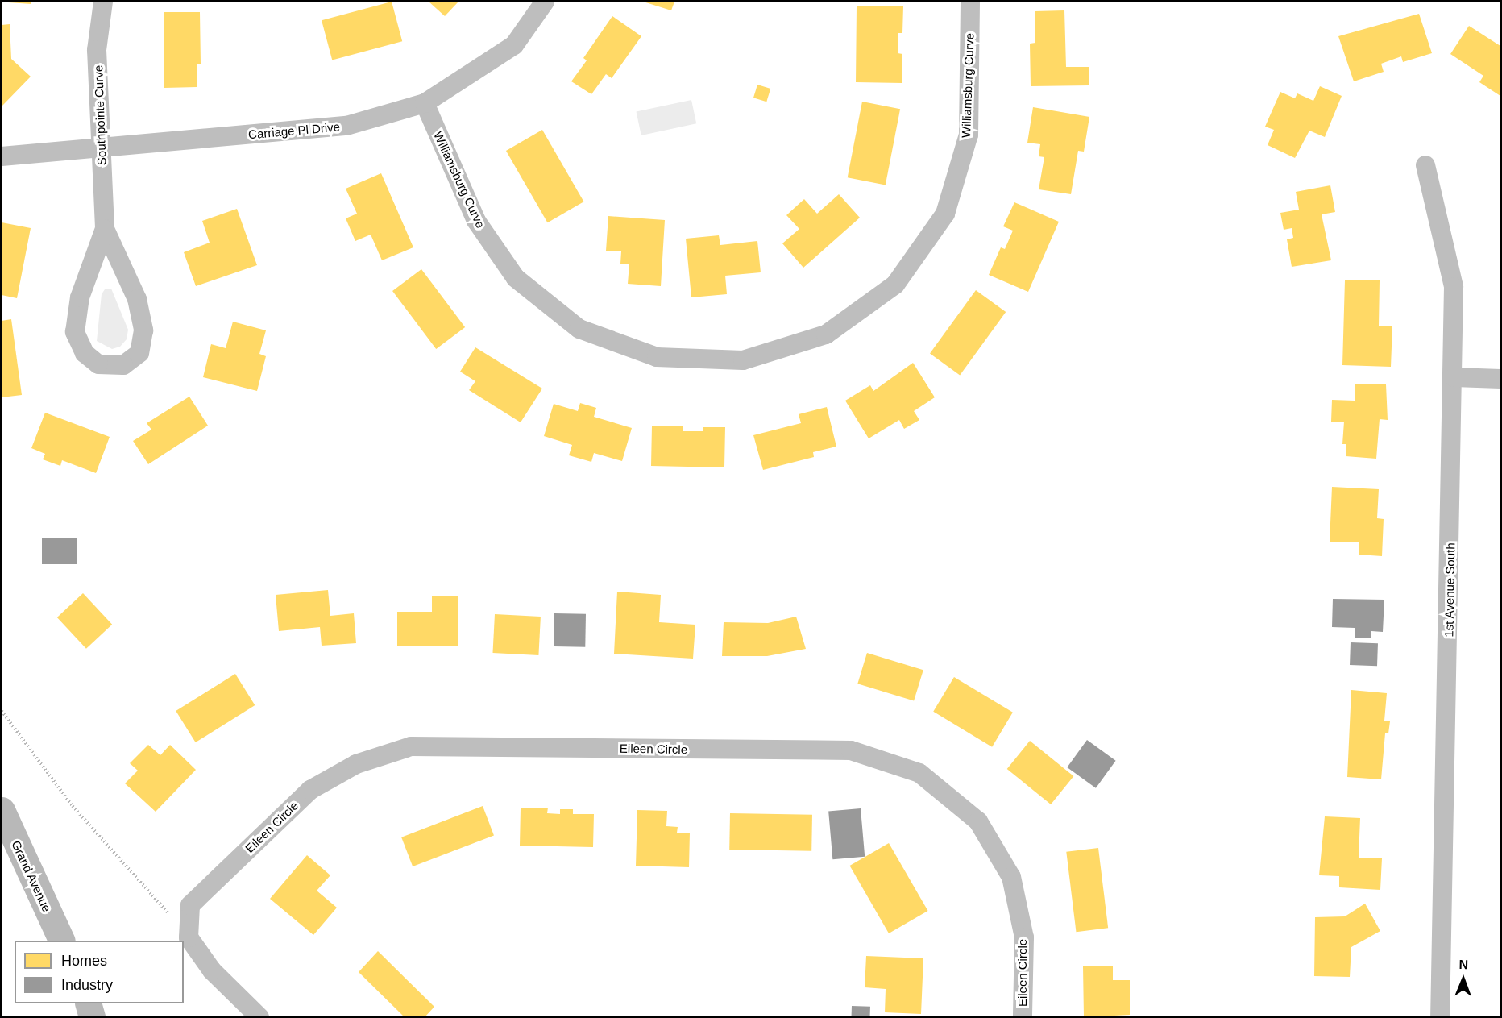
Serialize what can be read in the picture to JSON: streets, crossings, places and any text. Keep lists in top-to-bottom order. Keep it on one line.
{"streets":{"street":["Williamsburg Curve","Southpointe Curve","Carriage Pl Drive","1st Avenue South","Eileen Circle","Grand Avenue"]},"crossings":[["Williamsburg Curve","Carriage Pl Drive"],["Southpointe Curve","Carriage Pl Drive"]],"legend":["Homes","Industry"],"north":"top"}
